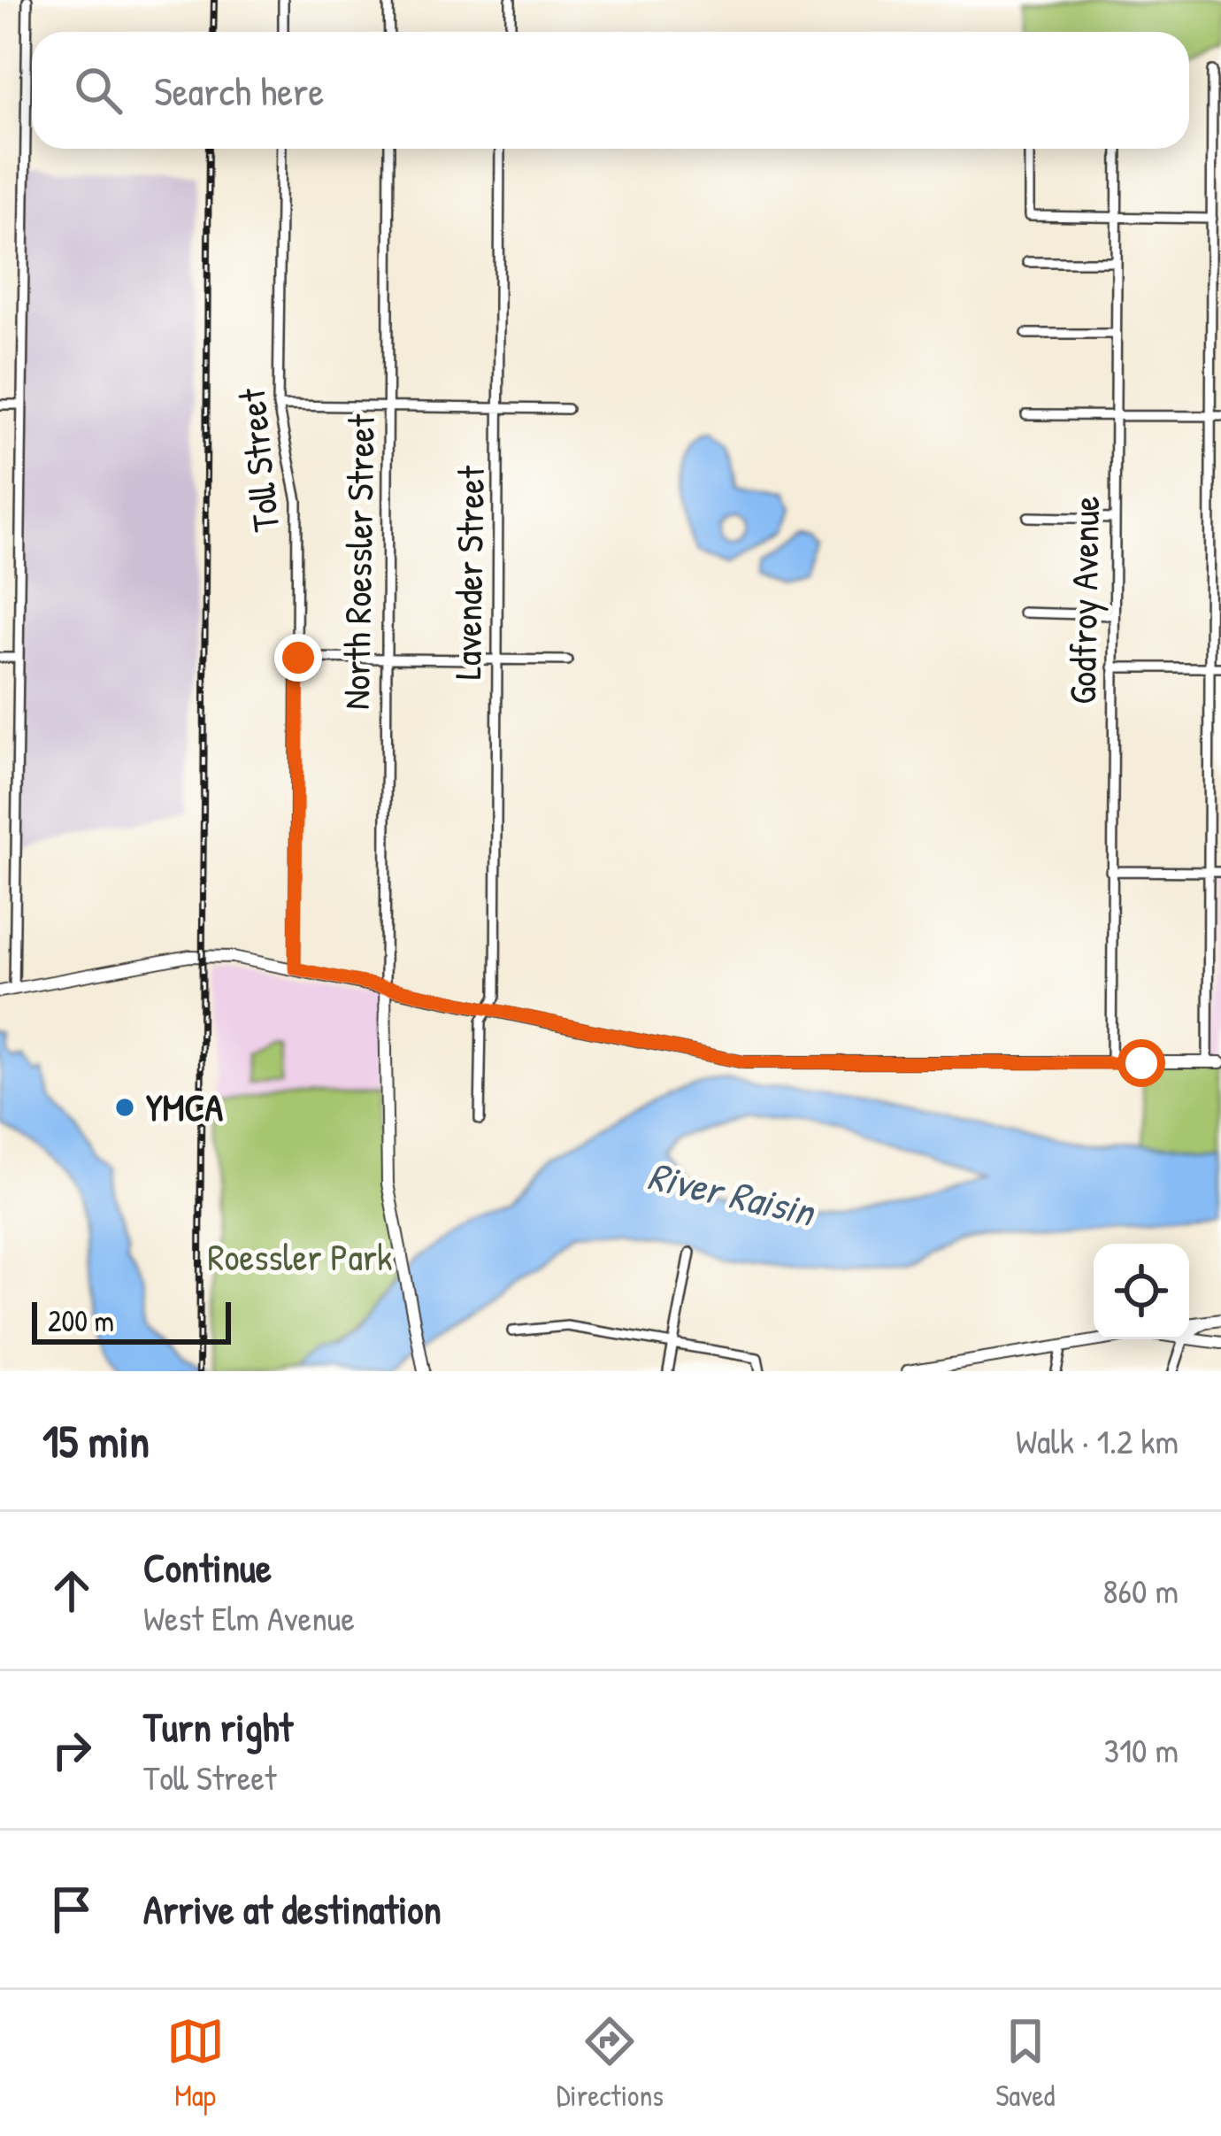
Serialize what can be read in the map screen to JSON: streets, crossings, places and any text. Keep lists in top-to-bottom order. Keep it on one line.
{"streets":{"street":["Toll Street","North Roessler Street","Lavender Street","Godfroy Avenue"]},"water":["River Raisin"],"parks":["Roessler Park"],"places":["YMCA"],"scale_bar":"200 m","page":{"search":"Search here","scale":"200 m","heading":["15 min","Walk · 1.2 km"],"list":[["Continue","West Elm Avenue","860 m"],["Turn right","Toll Street","310 m"],"Arrive at destination"],"nav":["Map","Directions","Saved"]}}
